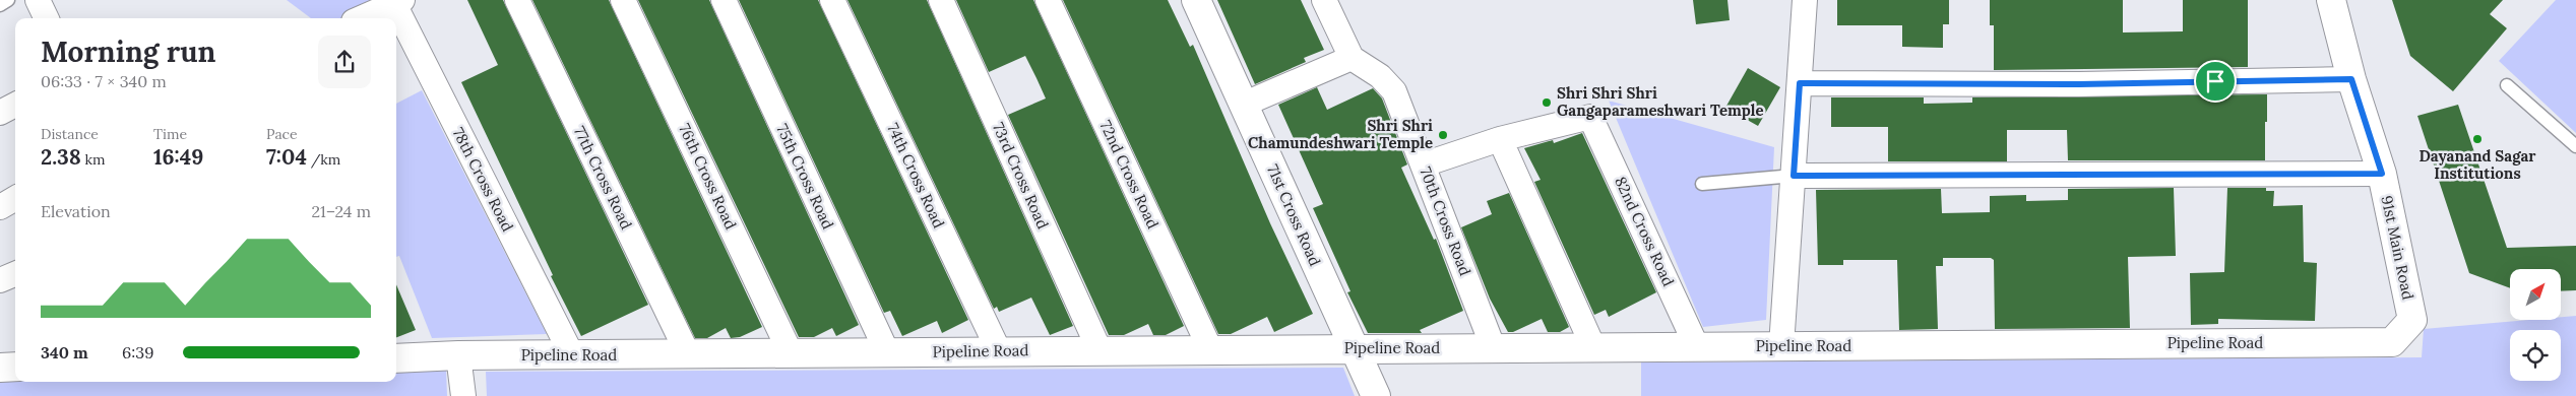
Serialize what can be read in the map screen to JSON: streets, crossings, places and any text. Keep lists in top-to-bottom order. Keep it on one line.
{"streets":{"street":["72nd Cross Road","74th Cross Road","73rd Cross Road","76th Cross Road","75th Cross Road","77th Cross Road","78th Cross Road","71st Cross Road","70th Cross Road","82nd Cross Road","91st Main Road","Pipeline Road"]},"crossings":[["72nd Cross Road","Pipeline Road"],["74th Cross Road","Pipeline Road"],["73rd Cross Road","Pipeline Road"],["76th Cross Road","Pipeline Road"],["75th Cross Road","Pipeline Road"],["77th Cross Road","Pipeline Road"],["78th Cross Road","Pipeline Road"],["71st Cross Road","Pipeline Road"],["70th Cross Road","Pipeline Road"],["82nd Cross Road","Pipeline Road"],["91st Main Road","Pipeline Road"]],"places":["Shri Shri Shri Gangaparameshwari Temple","Shri Shri Chamundeshwari Temple","Dayanand Sagar Institutions"],"north":"top right","page":{"heading":["Morning run","06:33 · 7 × 340 m"],"stats":[["Distance","2.38 km"],["Time","16:49"],["Pace","7:04 /km"]],"chart":["Elevation","21–24 m"],"list":[{"name":"340 m","note":"6:39"}]}}
